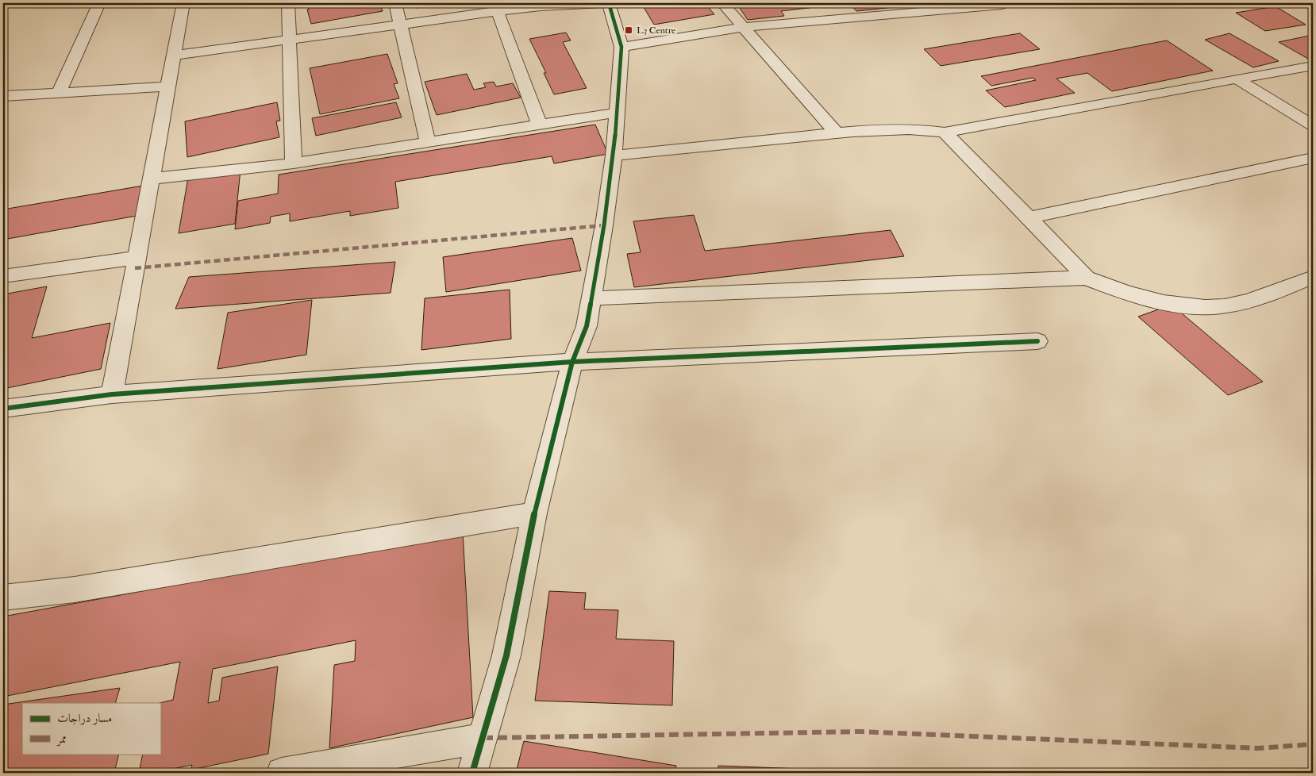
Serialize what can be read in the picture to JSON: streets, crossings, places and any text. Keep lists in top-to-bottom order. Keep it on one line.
{"places":{"transit":["L3 Centre"]},"legend":["مسار دراجات","ممر"]}
